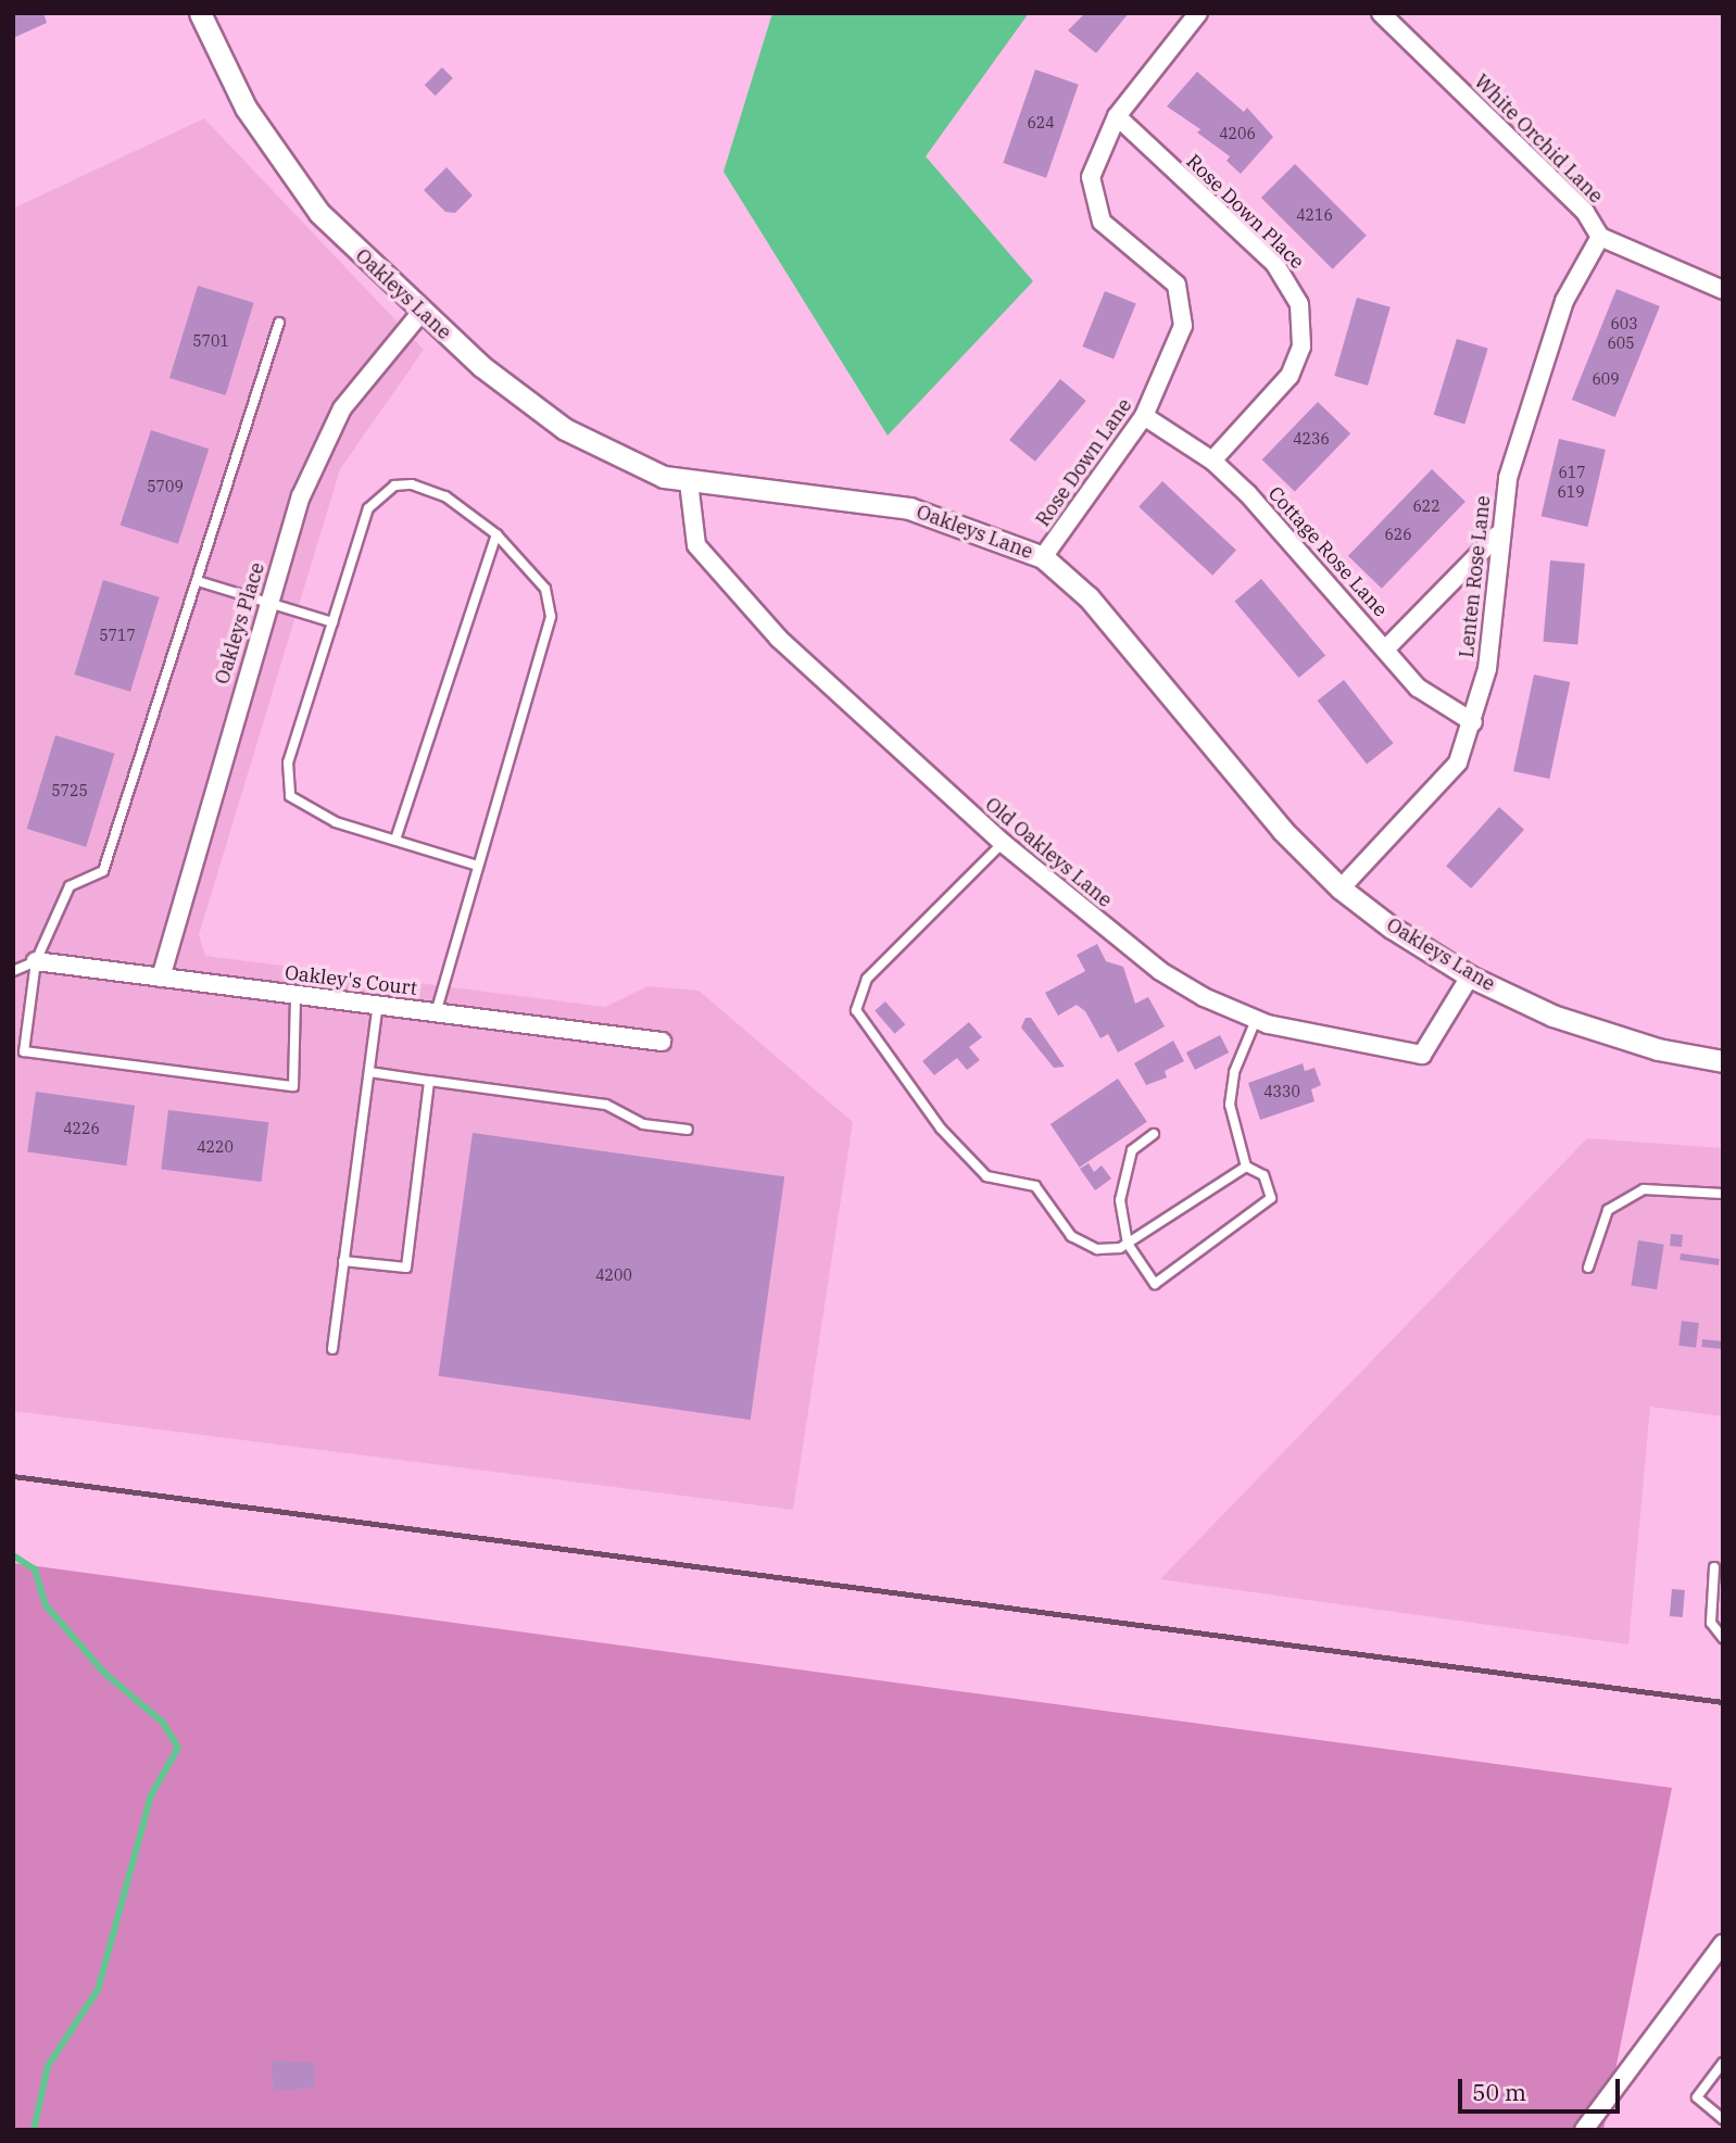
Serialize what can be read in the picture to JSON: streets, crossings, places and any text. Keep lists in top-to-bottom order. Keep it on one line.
{"streets":{"street":["White Orchid Lane","Rose Down Place","Oakleys Lane","Rose Down Lane","Cottage Rose Lane","Lenten Rose Lane","Oakleys Place","Old Oakleys Lane","Oakley's Court"]},"crossings":[["White Orchid Lane","Lenten Rose Lane"],["Rose Down Place","Rose Down Lane"],["Rose Down Place","Cottage Rose Lane"],["Oakleys Lane","Rose Down Lane"],["Oakleys Lane","Lenten Rose Lane"],["Oakleys Lane","Oakleys Place"],["Oakleys Lane","Old Oakleys Lane"],["Rose Down Lane","Cottage Rose Lane"],["Cottage Rose Lane","Lenten Rose Lane"],["Oakleys Place","Oakley's Court"]],"house_numbers":["624","4206","4216","603","5701","605","609","4236","617","5709","619","622","626","5717","5725","4330","4226","4220","4200"],"scale_bar":"50 m"}
